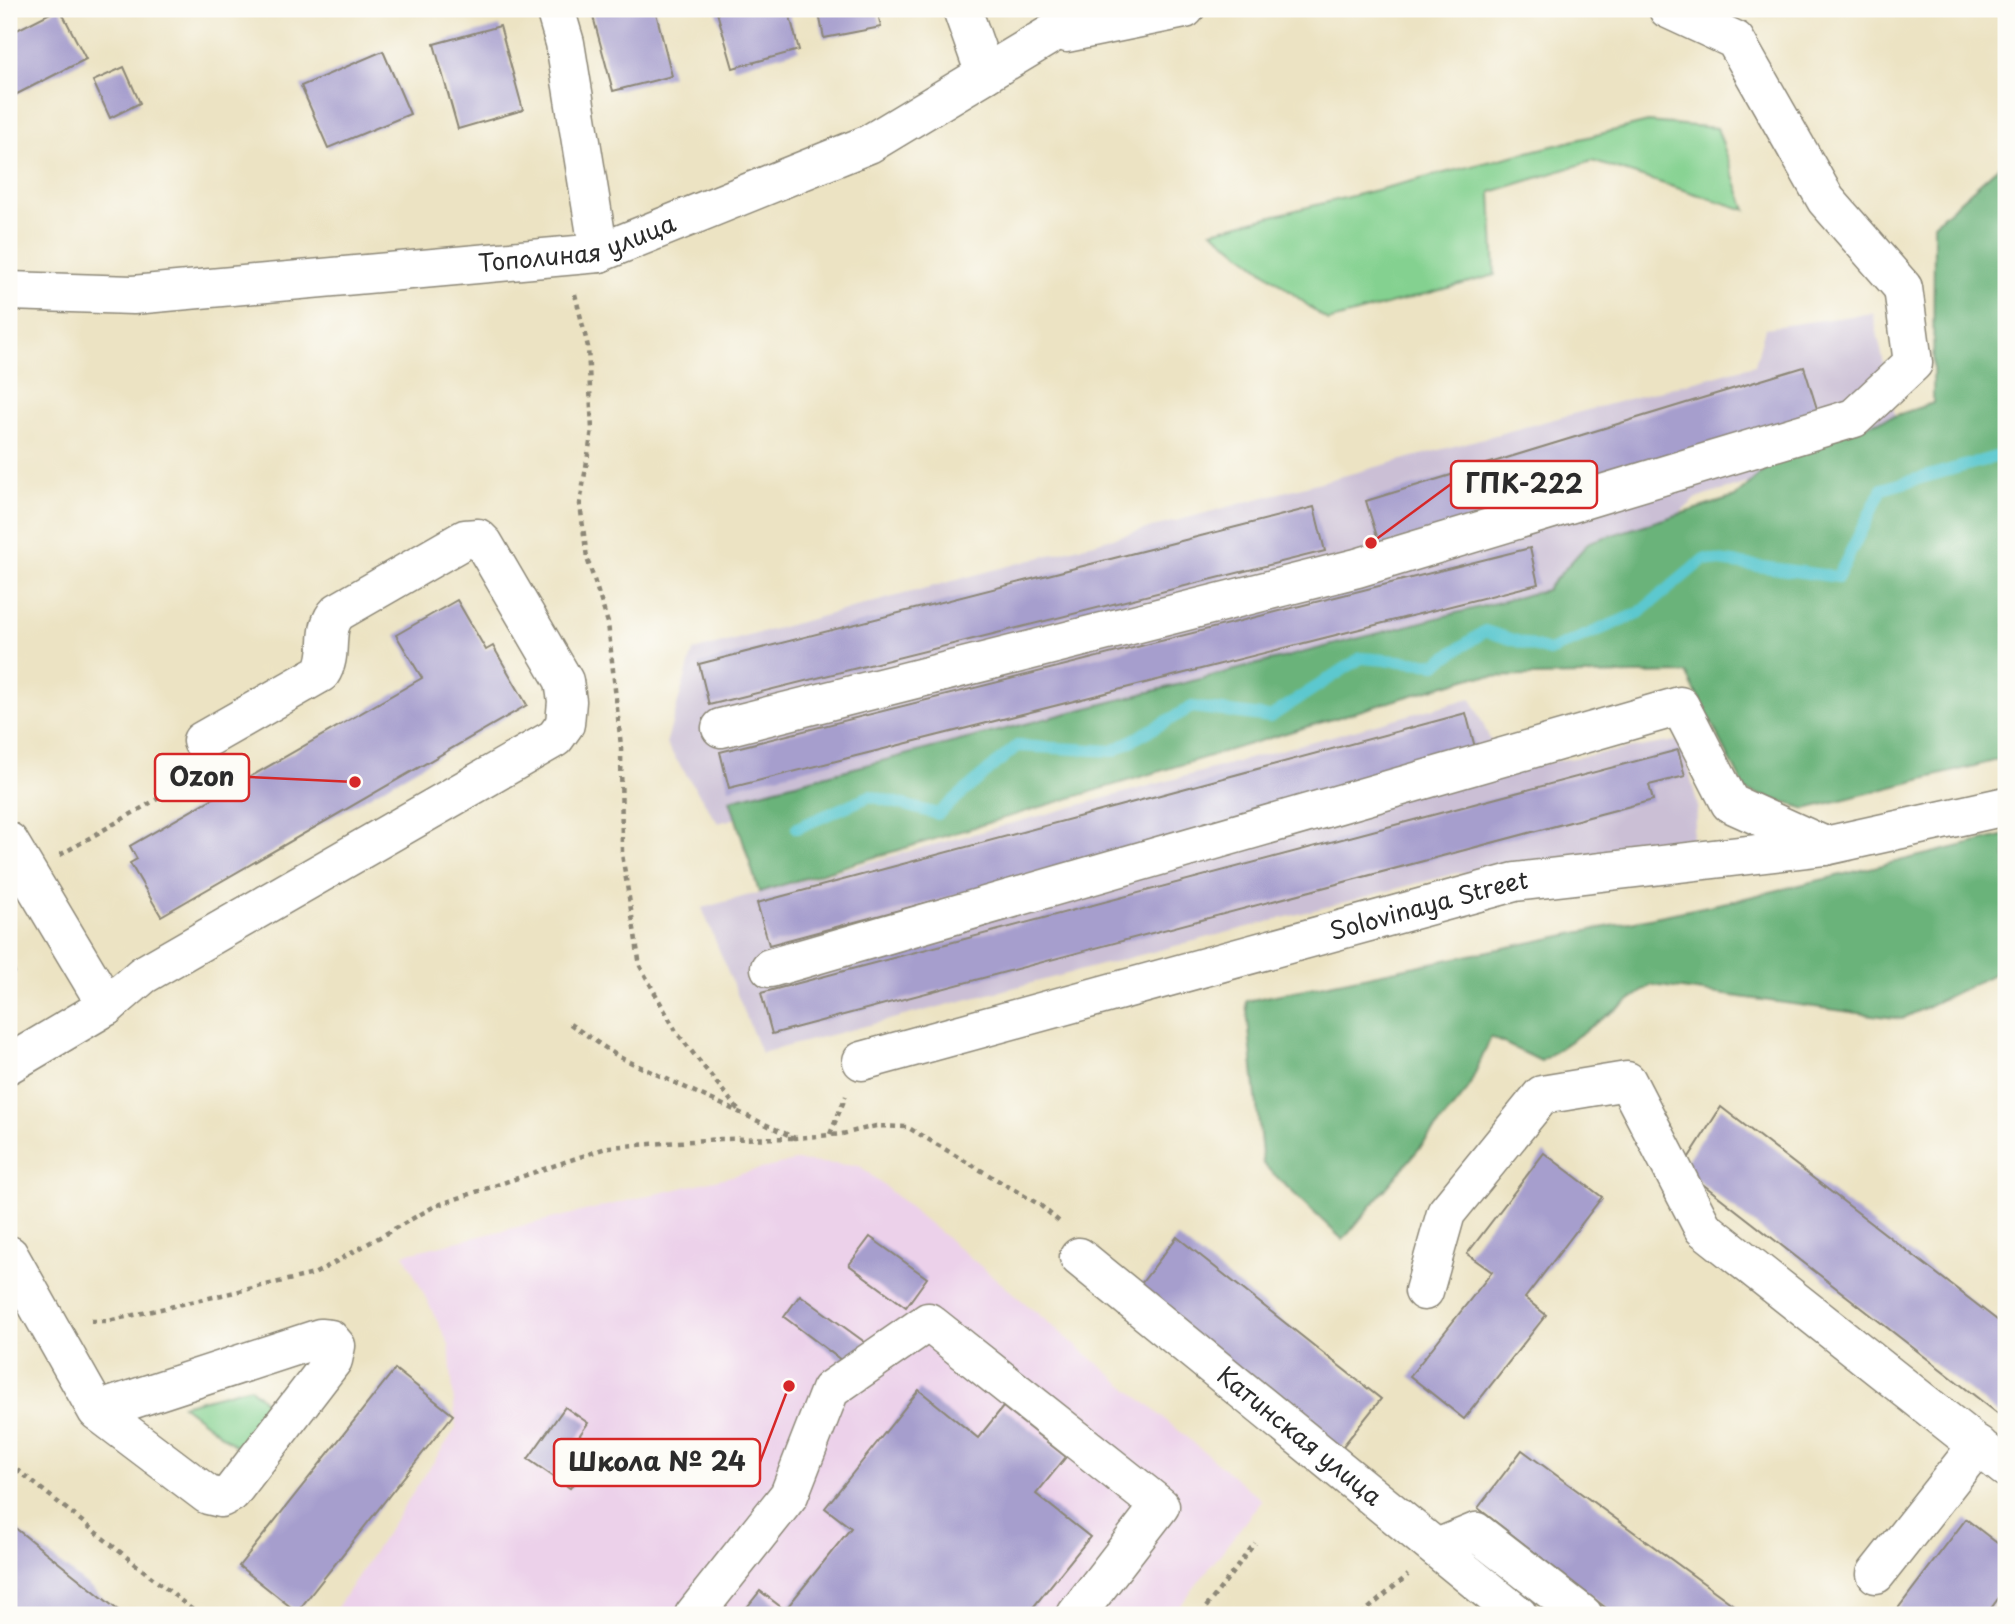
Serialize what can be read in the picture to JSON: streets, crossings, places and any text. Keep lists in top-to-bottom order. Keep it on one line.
{"streets":{"street":["Тополиная улица","Solovinaya Street","Катинская улица"]},"places":["ГПК-222","Ozon","Школа № 24"]}
